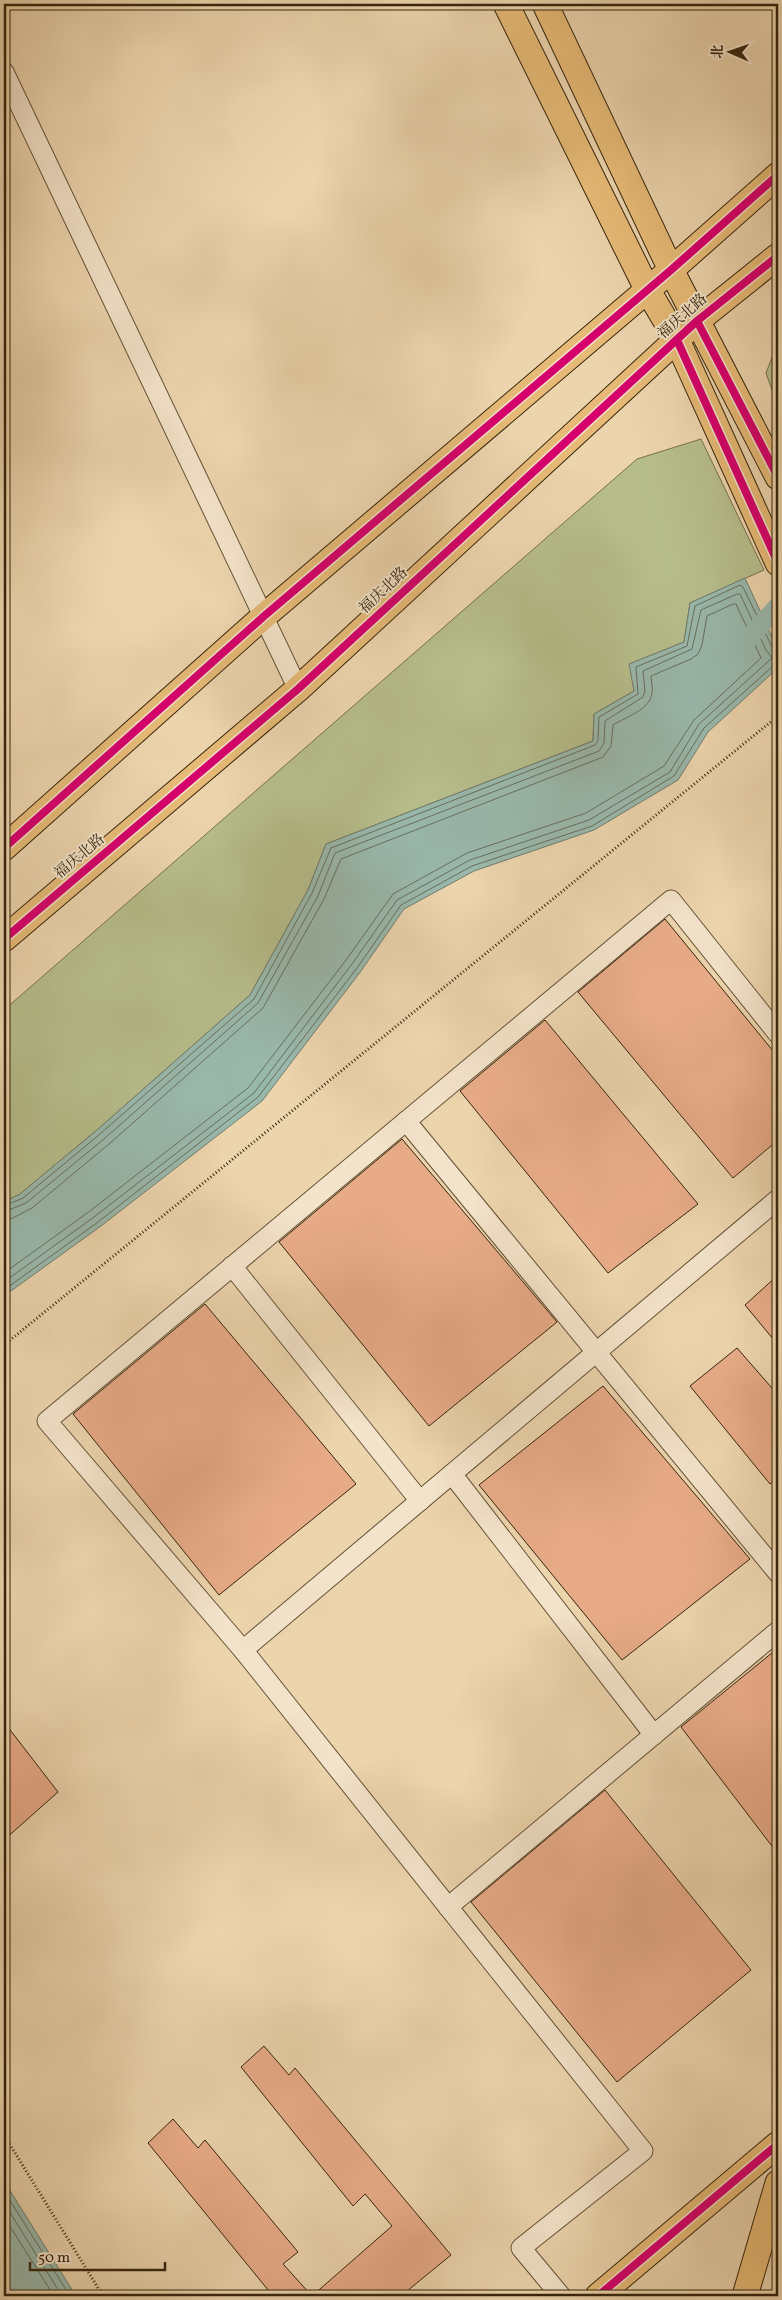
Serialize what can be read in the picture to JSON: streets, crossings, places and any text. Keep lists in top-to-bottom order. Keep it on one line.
{"streets":{"main road":["福庆北路"]},"scale_bar":"50 m","north":"left"}
